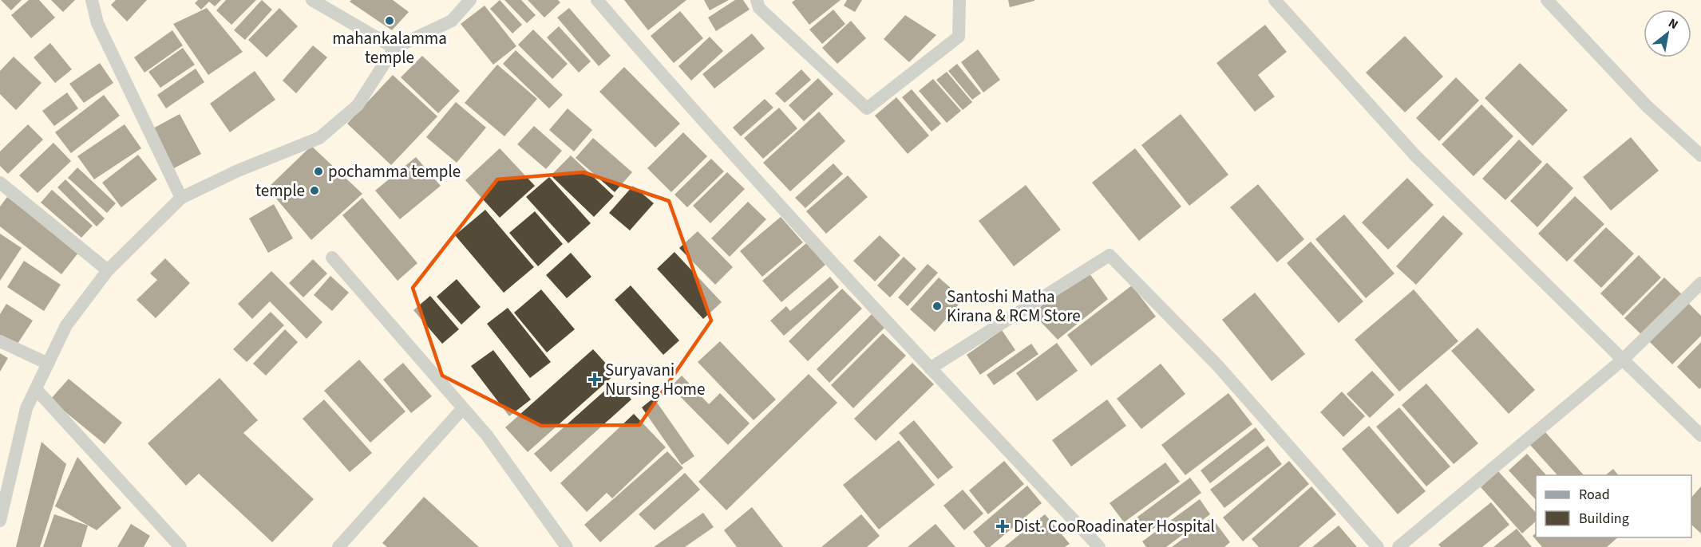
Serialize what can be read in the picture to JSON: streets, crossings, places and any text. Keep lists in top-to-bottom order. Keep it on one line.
{"places":{"other":["mahankalamma temple","pochamma temple","temple","Santoshi Matha Kirana & RCM Store"],"health":["Suryavani Nursing Home","Dist. CooRoadinater Hospital"]},"legend":["Road","Building"],"north":"top right"}
